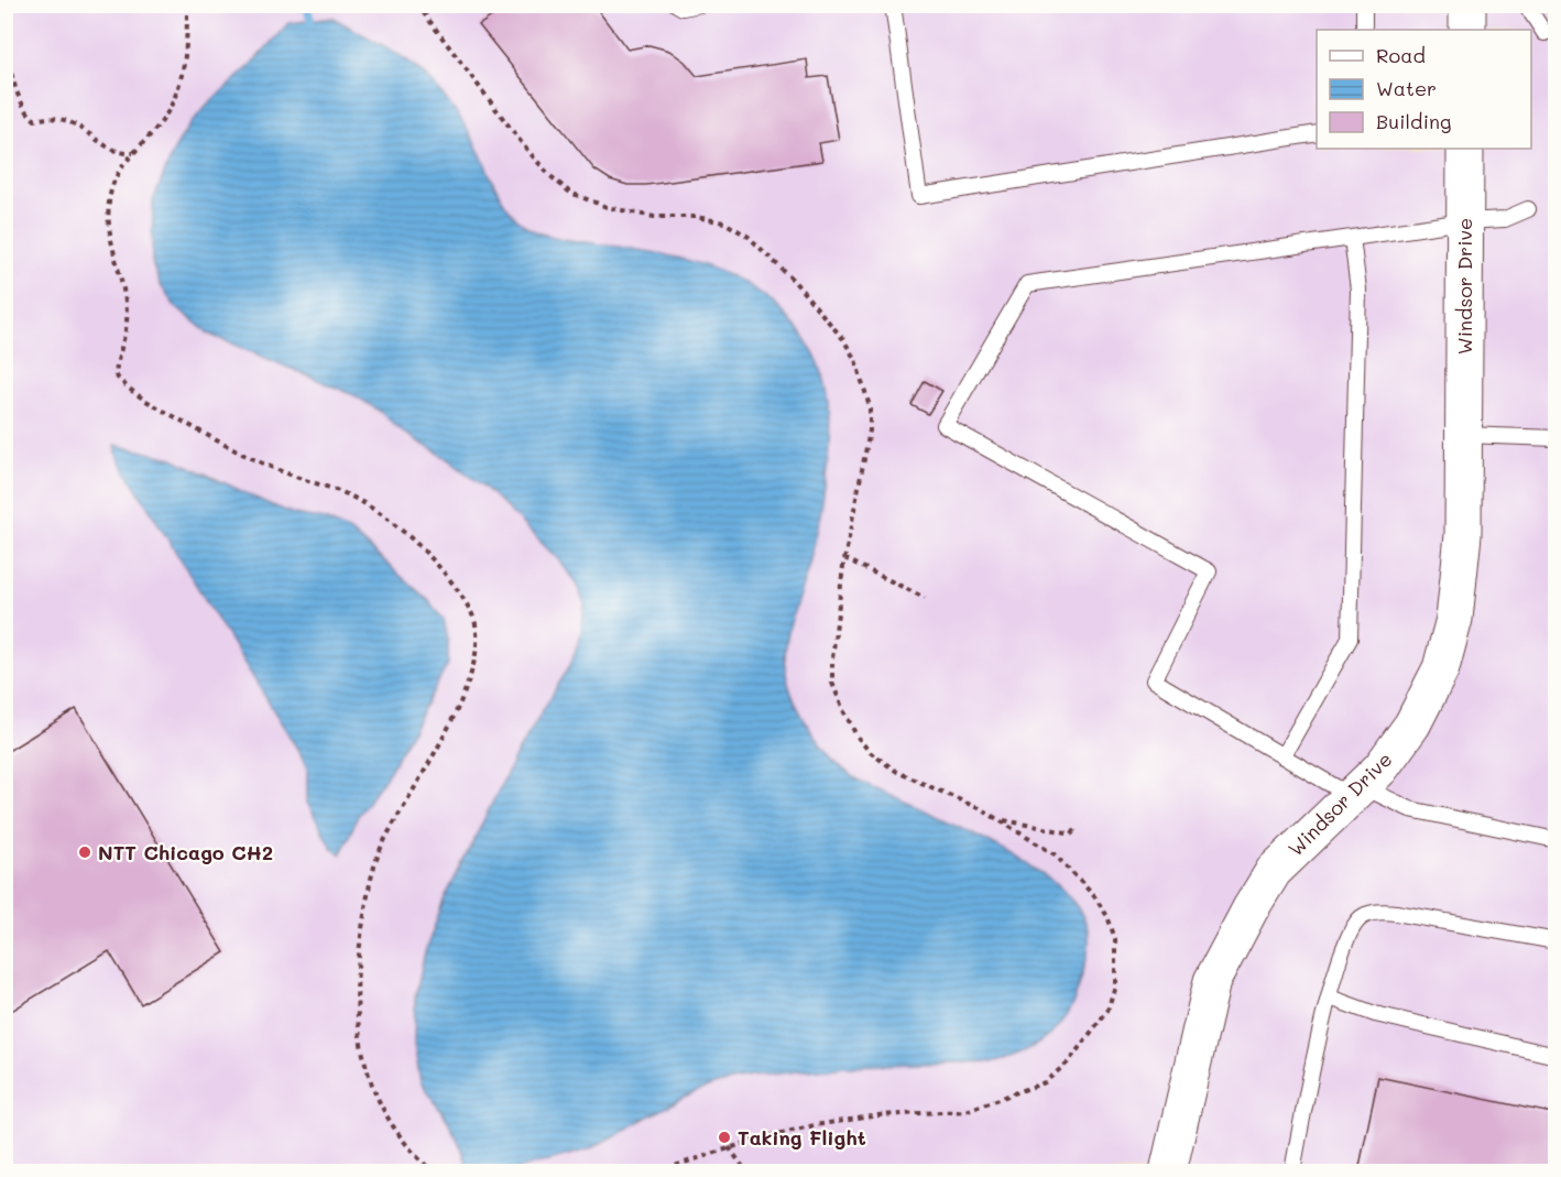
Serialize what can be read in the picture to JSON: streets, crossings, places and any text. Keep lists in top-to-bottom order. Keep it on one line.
{"streets":{"street":["Windsor Drive"]},"places":["NTT Chicago CH2","Taking Flight"],"legend":["Road","Water","Building"]}
